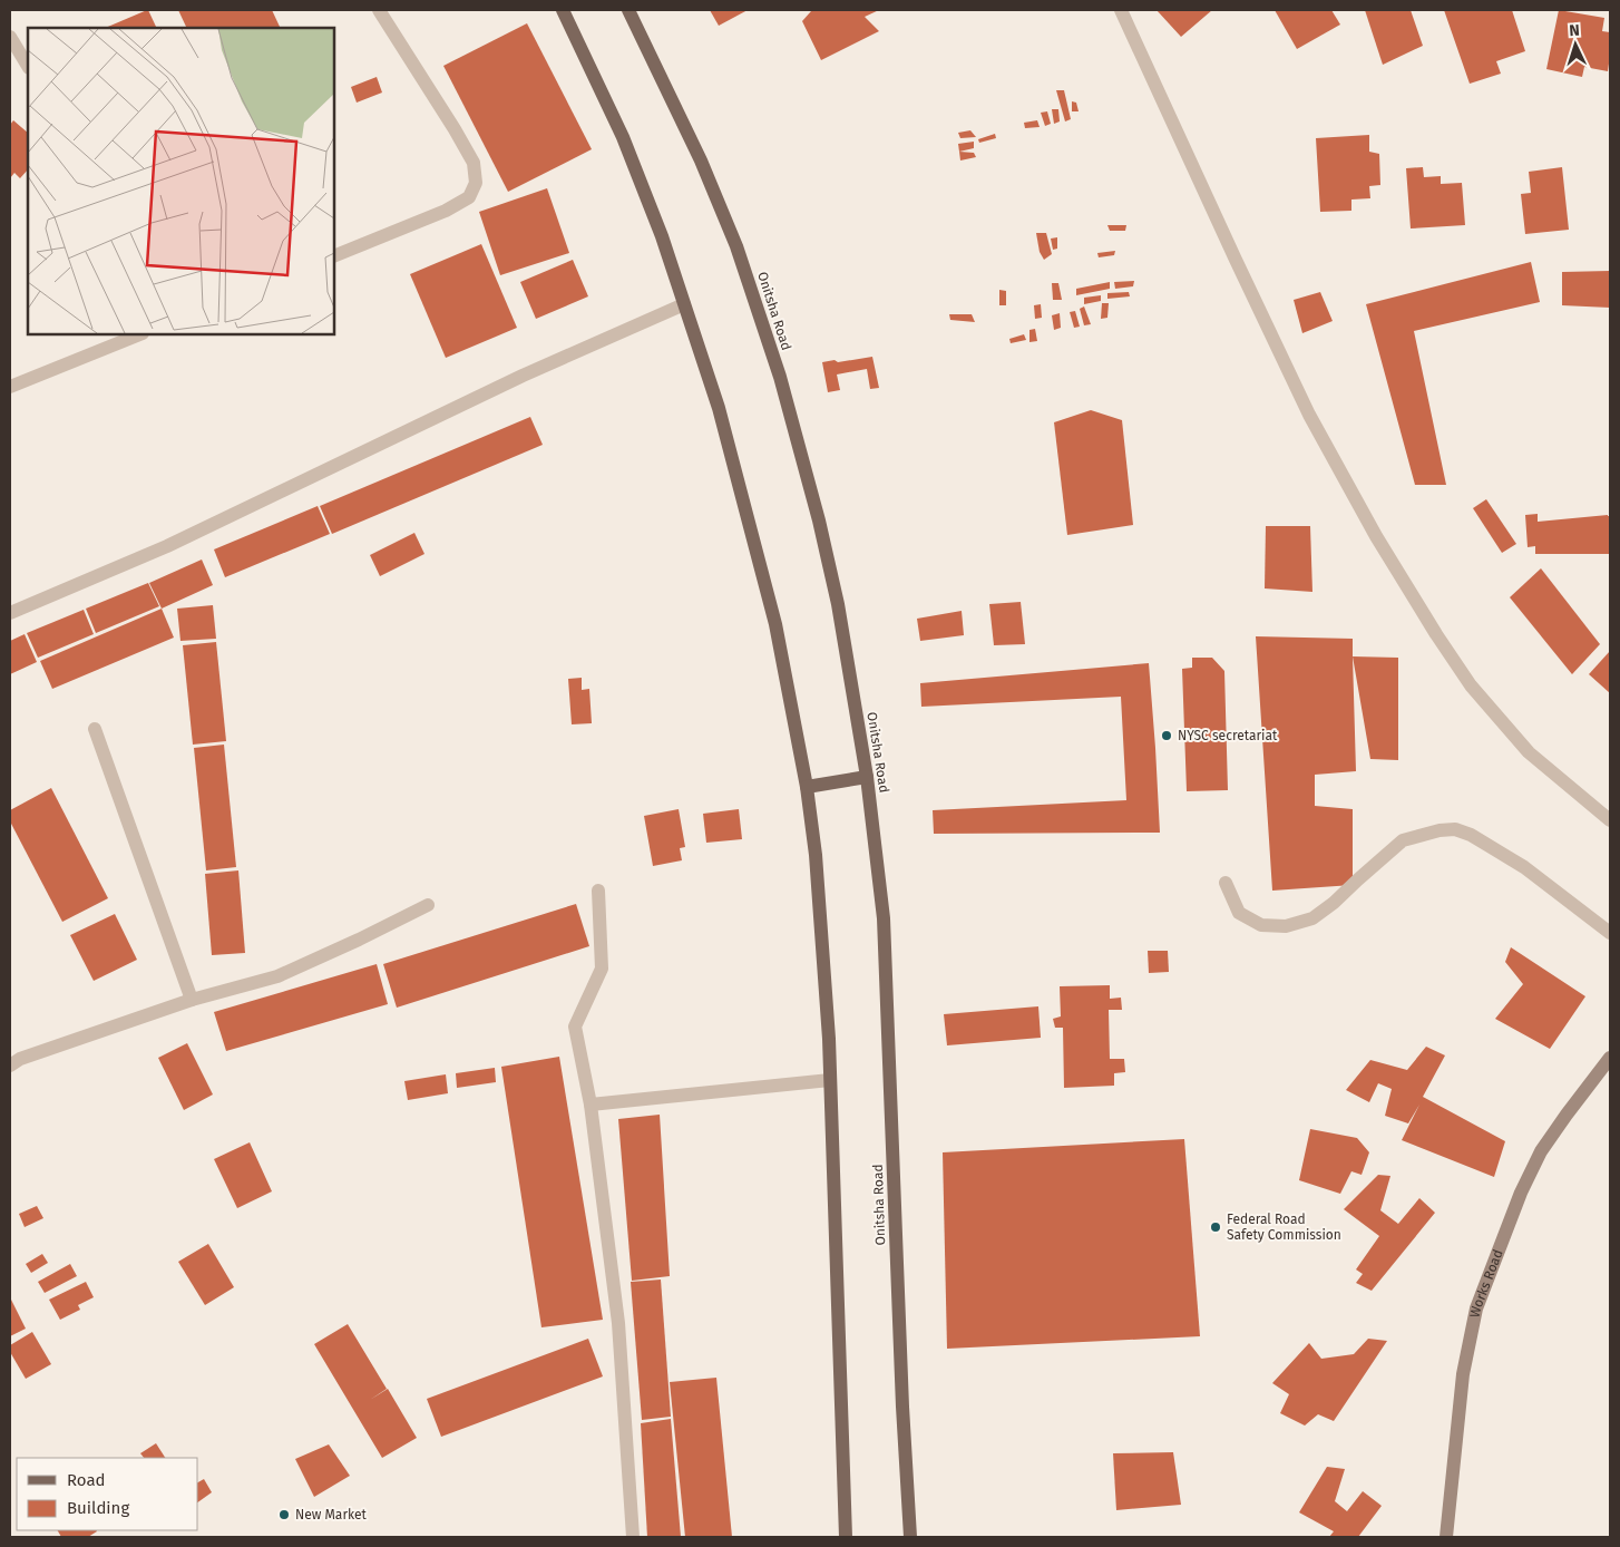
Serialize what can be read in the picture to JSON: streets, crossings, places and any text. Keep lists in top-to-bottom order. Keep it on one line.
{"streets":{"main road":["Onitsha Road","Works Road"]},"places":["NYSC secretariat","Federal Road Safety Commission","New Market"],"legend":["Road","Building"],"north":"top"}
